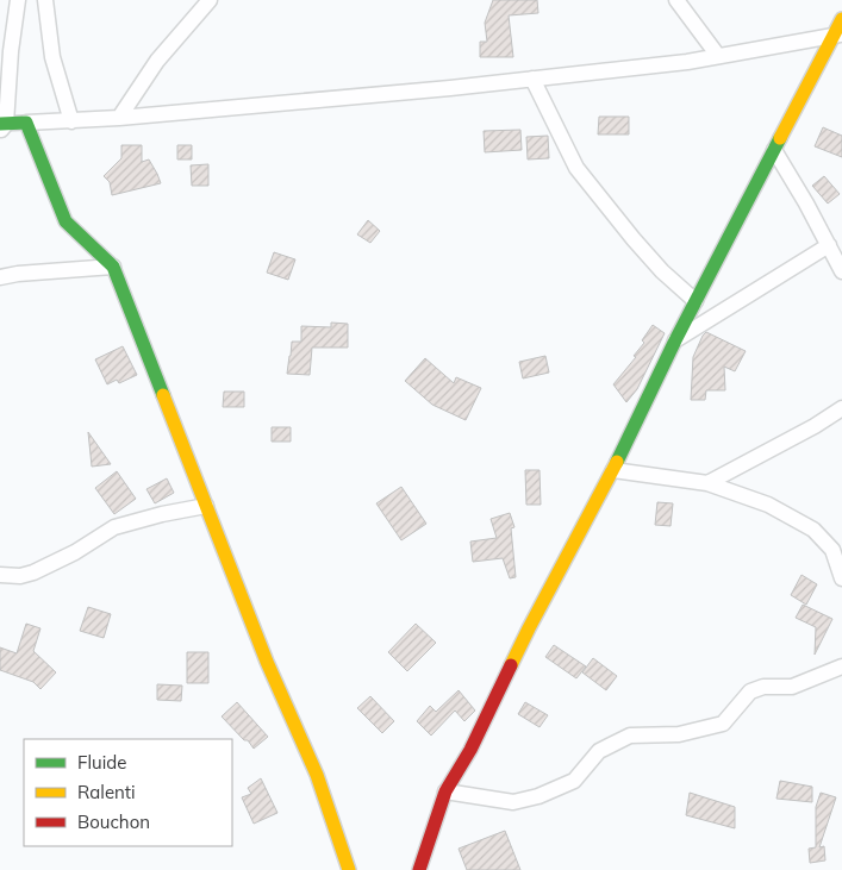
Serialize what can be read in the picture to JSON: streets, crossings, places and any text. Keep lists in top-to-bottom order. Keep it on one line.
{"legend":["Fluide","Ralenti","Bouchon"]}
